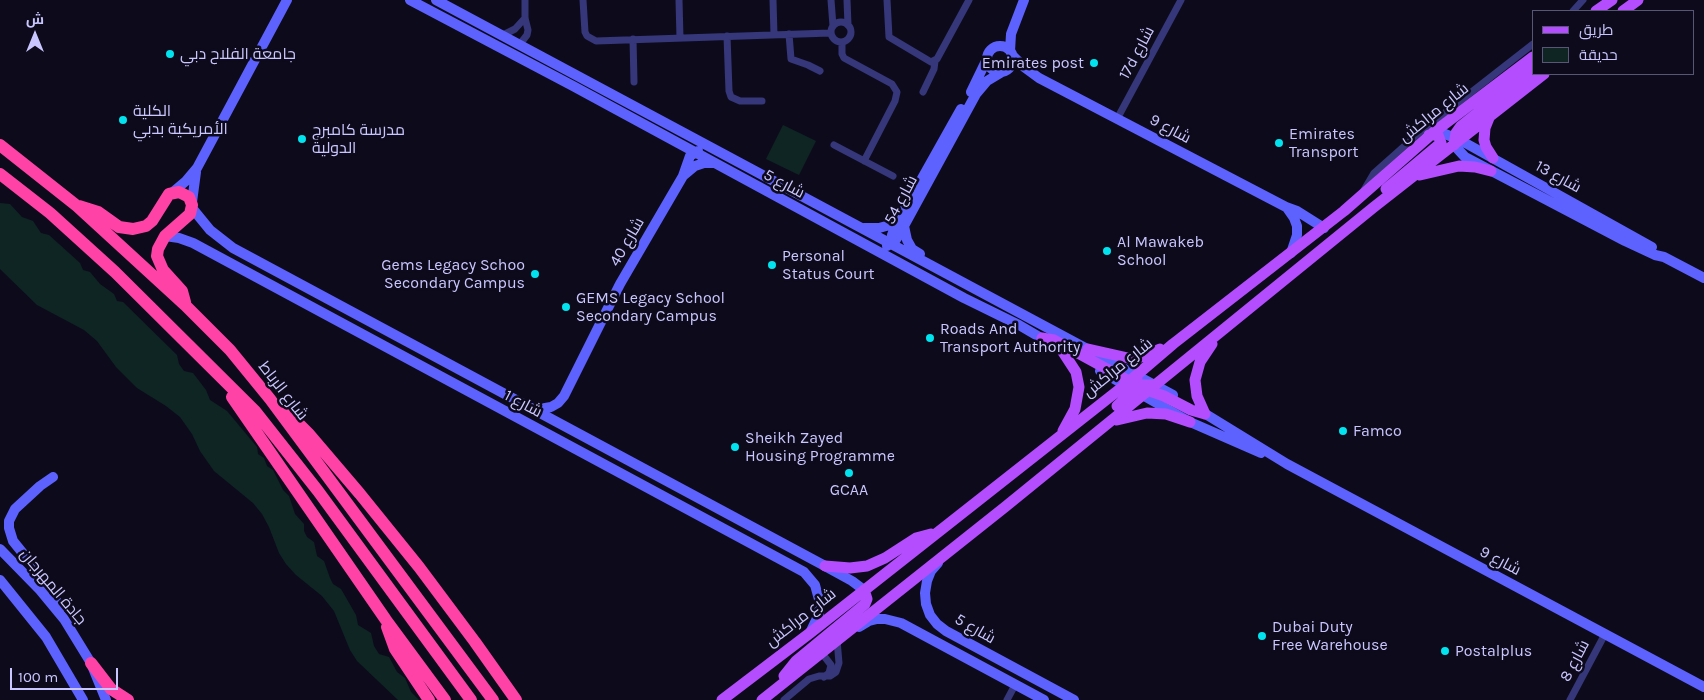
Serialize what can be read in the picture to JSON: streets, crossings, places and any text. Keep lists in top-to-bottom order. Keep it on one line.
{"streets":{"highway":["شارع الرباط"],"main road":["شارع مراكش"],"street":["17d شارع","شارع 9","شارع 13","شارع 5","شارع 54","شارع 40","شارع 1","جادة المهرجان","شارع 8"]},"crossings":[["17d شارع","شارع 9"],["شارع مراكش","شارع 9"],["شارع مراكش","شارع 13"],["شارع مراكش","شارع 5"],["شارع مراكش","شارع 1"],["شارع 9","شارع 5"],["شارع 9","شارع 54"],["شارع 9","شارع 8"],["شارع 5","شارع 54"],["شارع 5","شارع 40"],["شارع 40","شارع 1"]],"places":["جامعة الفلاح دبي","Emirates post","الكلية الأمريكية بدبي","مدرسة كامبرج الدولية","Emirates Transport","Al Mawakeb School","Personal Status Court","Gems Legacy Schoo Secondary Campus","GEMS Legacy School Secondary Campus","Roads And Transport Authority","Famco","Sheikh Zayed Housing Programme","GCAA","Dubai Duty Free Warehouse","Postalplus"],"legend":["طريق","حديقة"],"scale_bar":"100 m","north":"top"}
